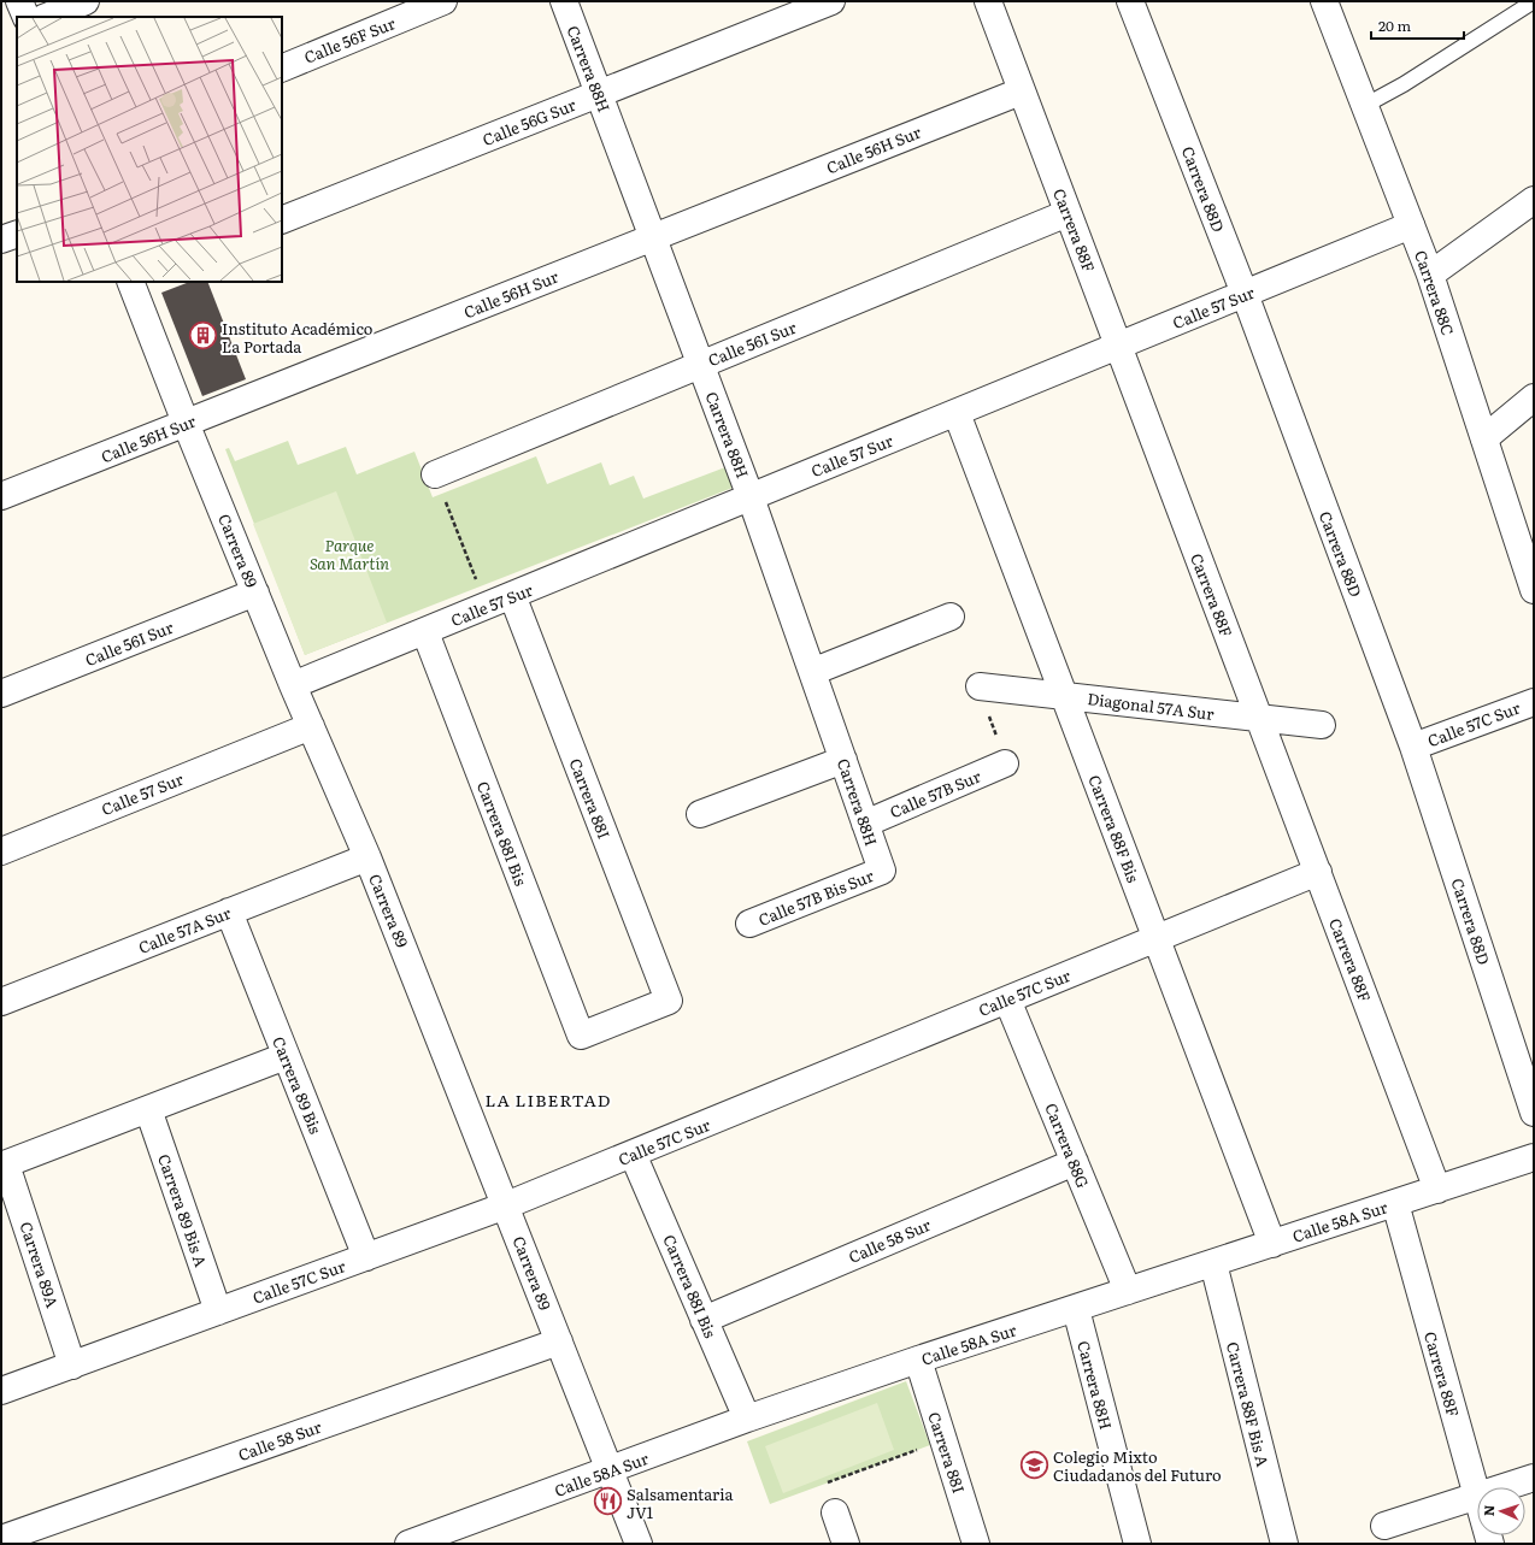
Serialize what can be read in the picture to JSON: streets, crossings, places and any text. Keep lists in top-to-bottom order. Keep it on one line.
{"streets":{"street":["Calle 56F Sur","Carrera 88H","Calle 56G Sur","Calle 56H Sur","Carrera 88D","Carrera 88F","Carrera 88C","Calle 57 Sur","Calle 56I Sur","Carrera 89","Diagonal 57A Sur","Calle 57C Sur","Calle 57B Sur","Carrera 88I","Carrera 88F Bis","Carrera 88I Bis","Calle 57B Bis Sur","Calle 57A Sur","Carrera 89 Bis","Carrera 88G","Carrera 89 Bis A","Calle 58A Sur","Calle 58 Sur","Carrera 89A","Carrera 88F Bis A"]},"crossings":[["Carrera 88H","Calle 56G Sur"],["Carrera 88H","Calle 56H Sur"],["Carrera 88H","Calle 57 Sur"],["Carrera 88H","Calle 56I Sur"],["Carrera 88H","Calle 57B Sur"],["Carrera 88H","Calle 57B Bis Sur"],["Carrera 88H","Calle 58A Sur"],["Calle 56H Sur","Carrera 88F"],["Calle 56H Sur","Carrera 89"],["Carrera 88D","Calle 57 Sur"],["Carrera 88D","Calle 57C Sur"],["Carrera 88F","Calle 57 Sur"],["Carrera 88F","Calle 56I Sur"],["Carrera 88F","Diagonal 57A Sur"],["Carrera 88F","Calle 57C Sur"],["Carrera 88F","Calle 58A Sur"],["Carrera 88C","Calle 57 Sur"],["Calle 57 Sur","Carrera 89"],["Calle 57 Sur","Carrera 88I"],["Calle 57 Sur","Carrera 88F Bis"],["Calle 57 Sur","Carrera 88I Bis"],["Calle 56I Sur","Carrera 89"],["Carrera 89","Calle 57C Sur"],["Carrera 89","Calle 57A Sur"],["Carrera 89","Calle 58A Sur"],["Carrera 89","Calle 58 Sur"],["Diagonal 57A Sur","Carrera 88F Bis"],["Calle 57C Sur","Carrera 88F Bis"],["Calle 57C Sur","Carrera 88I Bis"],["Calle 57C Sur","Carrera 89 Bis"],["Calle 57C Sur","Carrera 88G"],["Calle 57C Sur","Carrera 89 Bis A"],["Calle 57C Sur","Carrera 89A"],["Carrera 88I","Carrera 88I Bis"],["Carrera 88I","Calle 58A Sur"],["Carrera 88F Bis","Calle 58A Sur"],["Carrera 88I Bis","Calle 58A Sur"],["Carrera 88I Bis","Calle 58 Sur"],["Calle 57A Sur","Carrera 89 Bis"],["Carrera 88G","Calle 58A Sur"],["Carrera 88G","Calle 58 Sur"],["Calle 58A Sur","Carrera 88F Bis A"]],"districts":["LA LIBERTAD"],"parks":["Parque San Martín"],"places":{"building":["Instituto Académico La Portada"],"school or university":["Colegio Mixto Ciudadanos del Futuro"],"restaurant":["Salsamentaria JV1"]},"scale_bar":"20 m","north":"left"}
